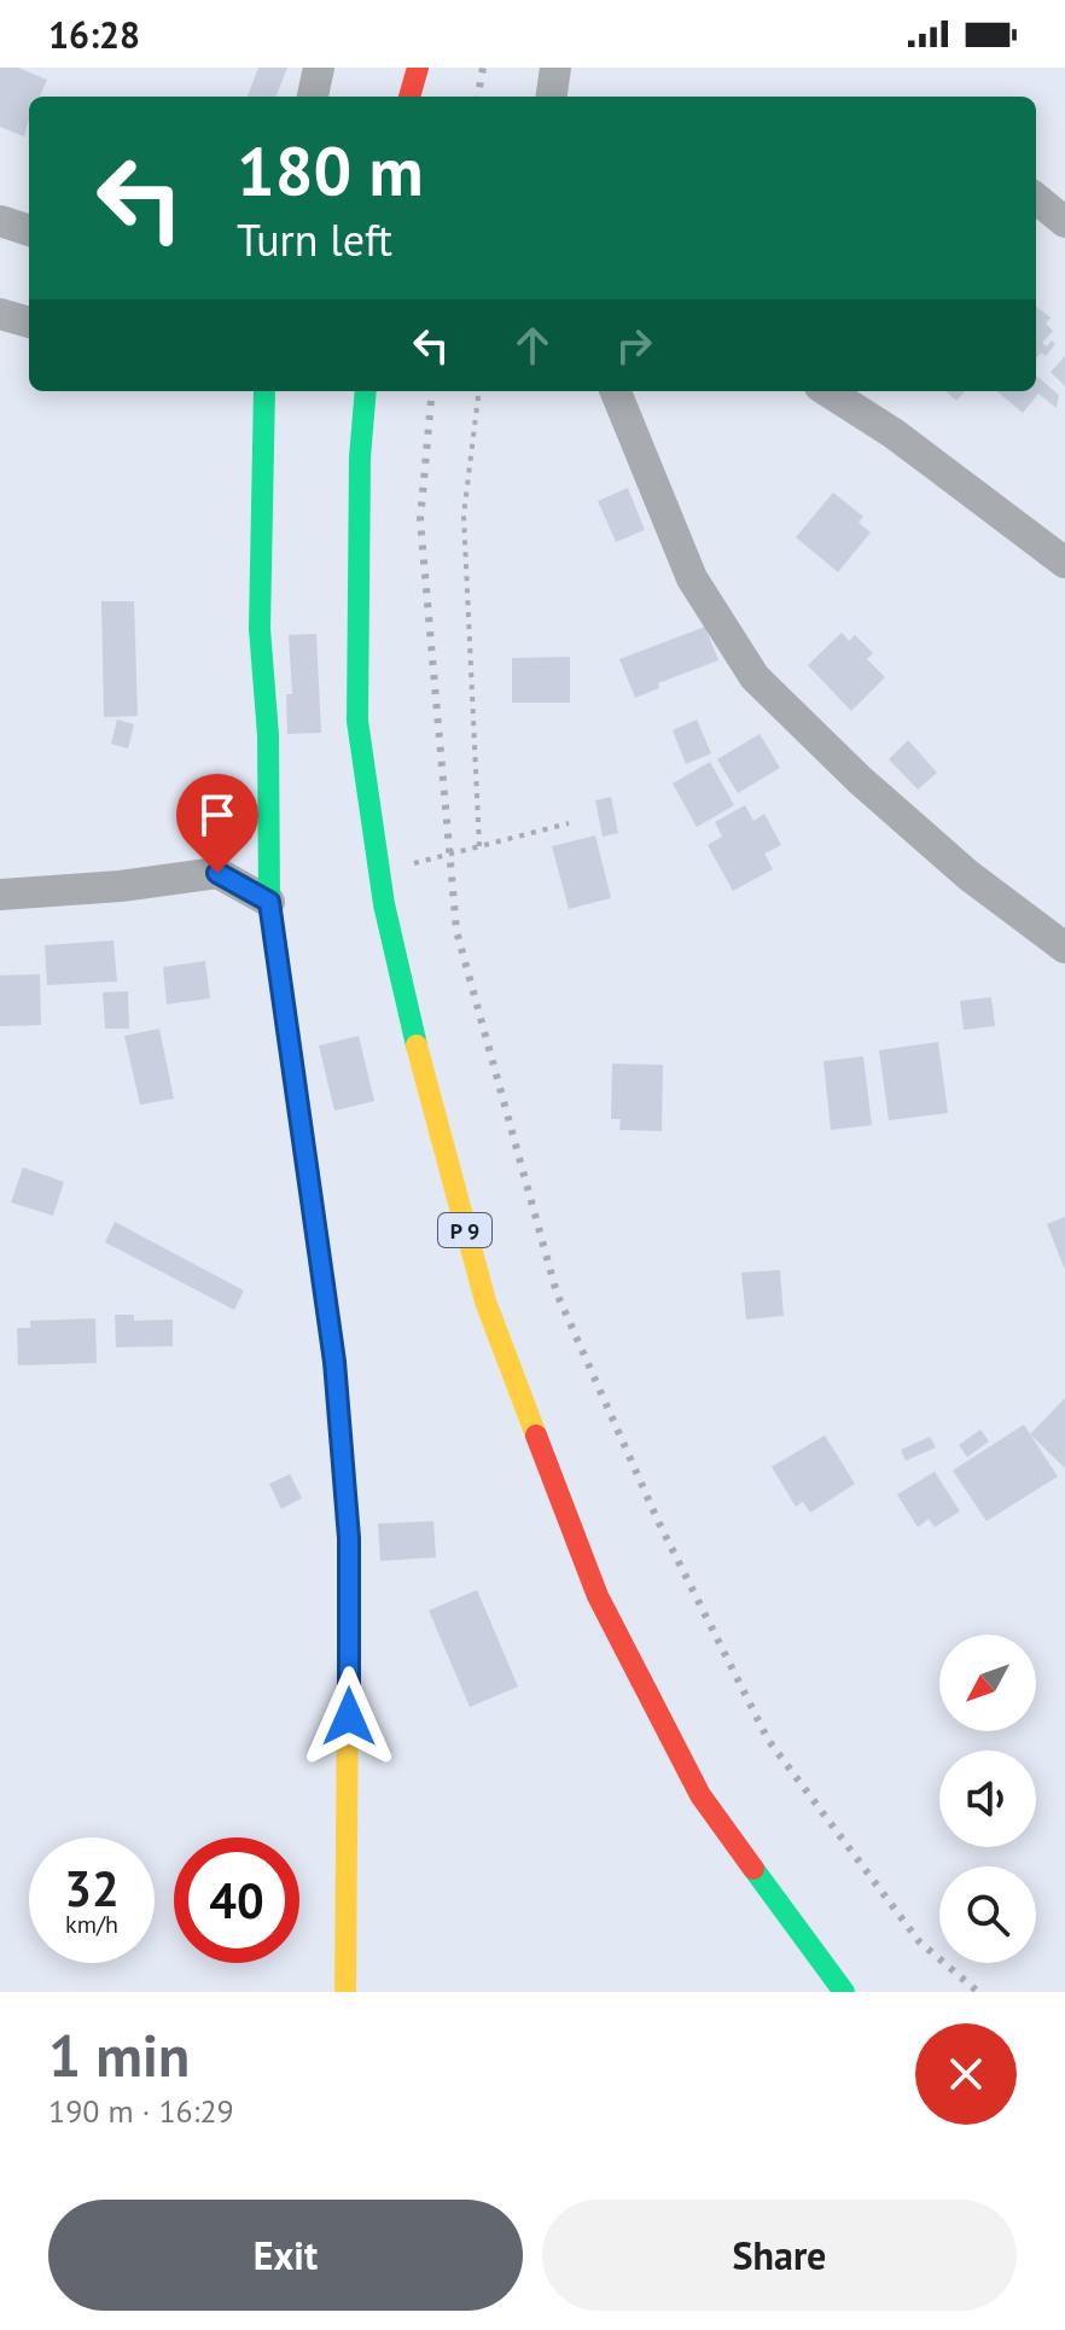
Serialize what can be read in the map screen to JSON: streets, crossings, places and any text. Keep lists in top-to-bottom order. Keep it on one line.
{"streets":{"main road":["P 9"]},"north":"bottom left","page":{"status":"16:28","turn":["180 m","Turn left"],"speed":"32 km/h","limit":"40","heading":["1 min","190 m · 16:29"],"buttons":["Exit","Share"]}}
